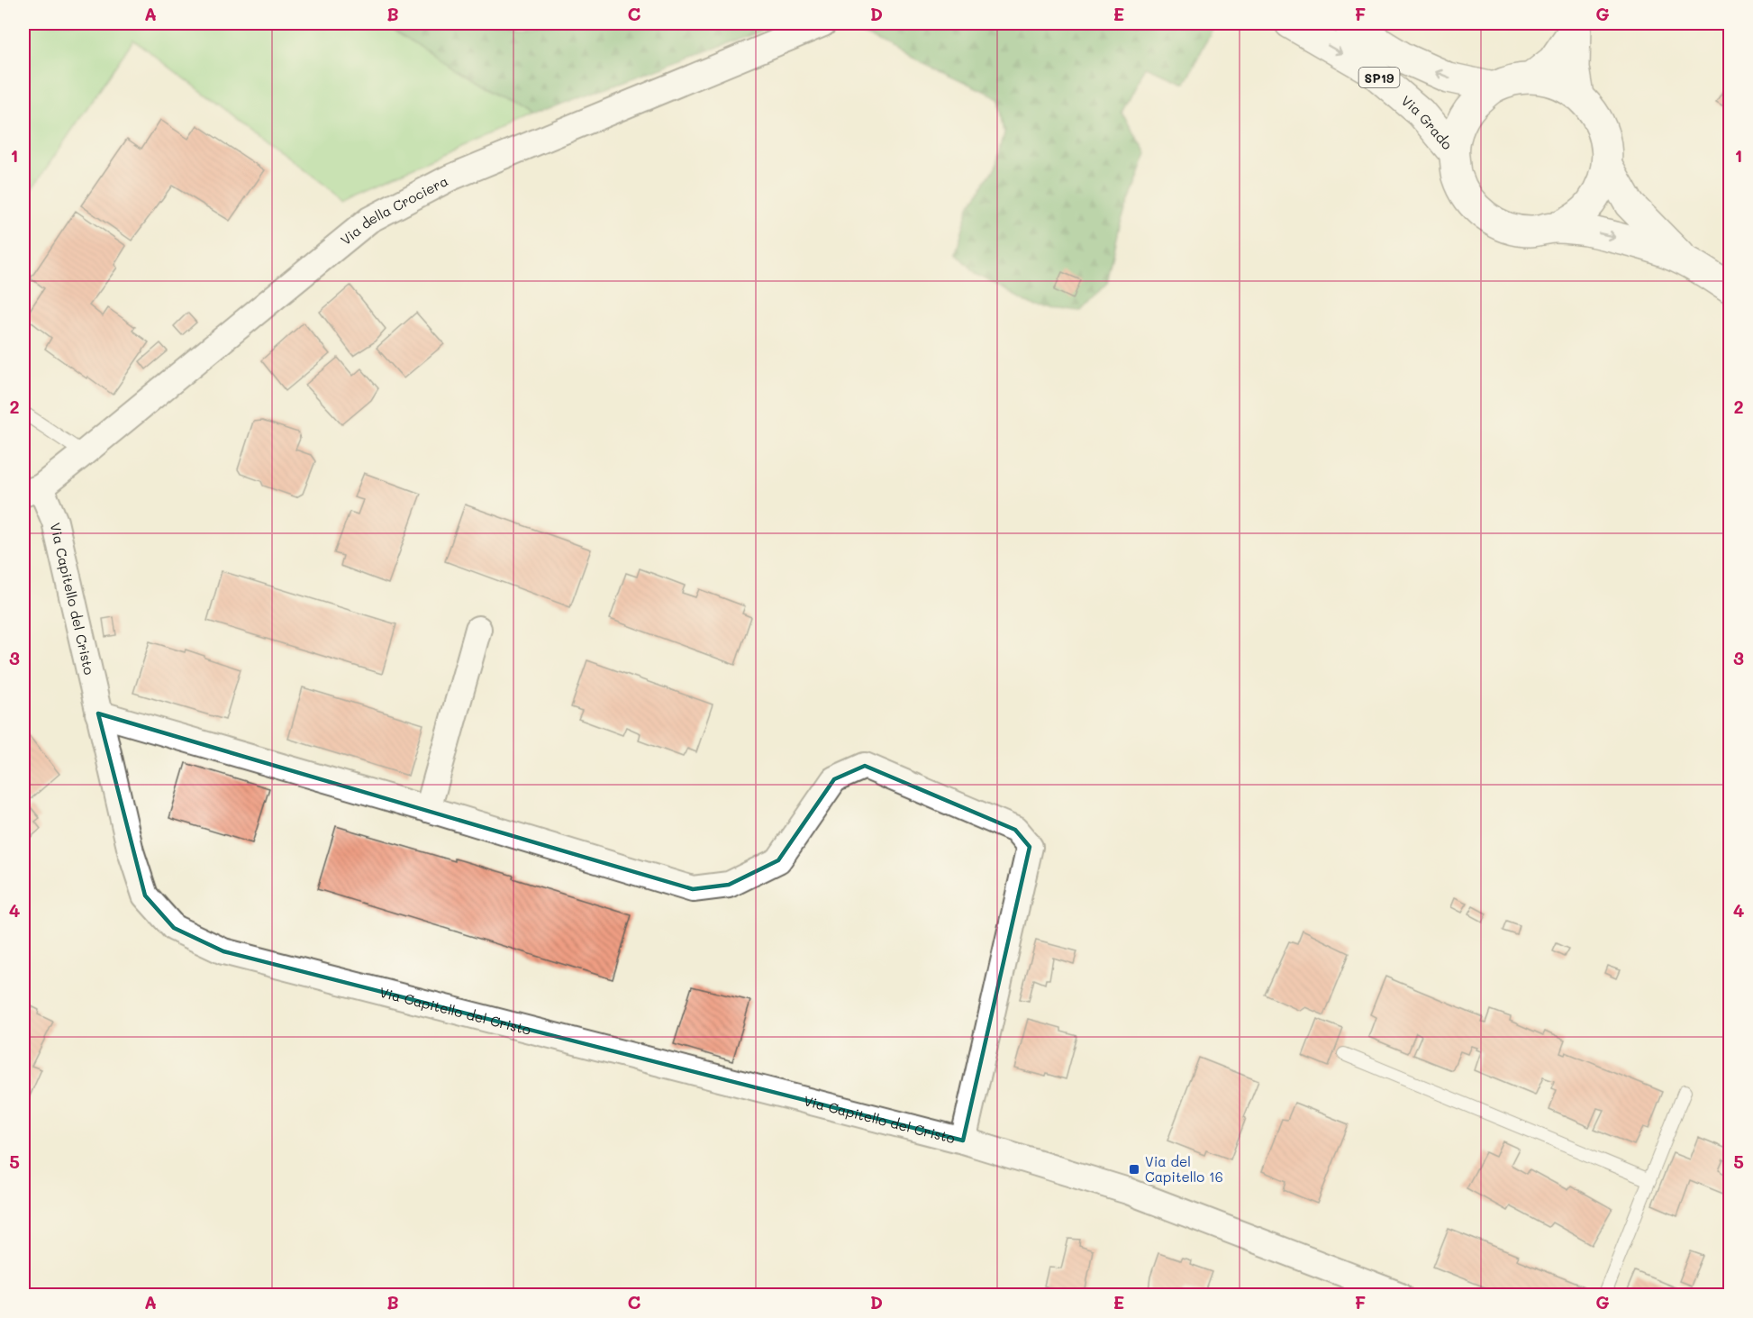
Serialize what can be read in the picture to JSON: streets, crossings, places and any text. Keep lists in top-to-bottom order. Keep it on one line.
{"streets":{"main road":["SP19","Via Grado"],"street":["Via della Crociera","Via Capitello del Cristo"]},"crossings":[["SP19","Via Grado"],["Via della Crociera","Via Capitello del Cristo"]],"places":{"transit":["Via del Capitello 16"]},"grid":{"columns":["A","B","C","D","E","F","G"],"rows":["1","2","3","4","5"]}}
